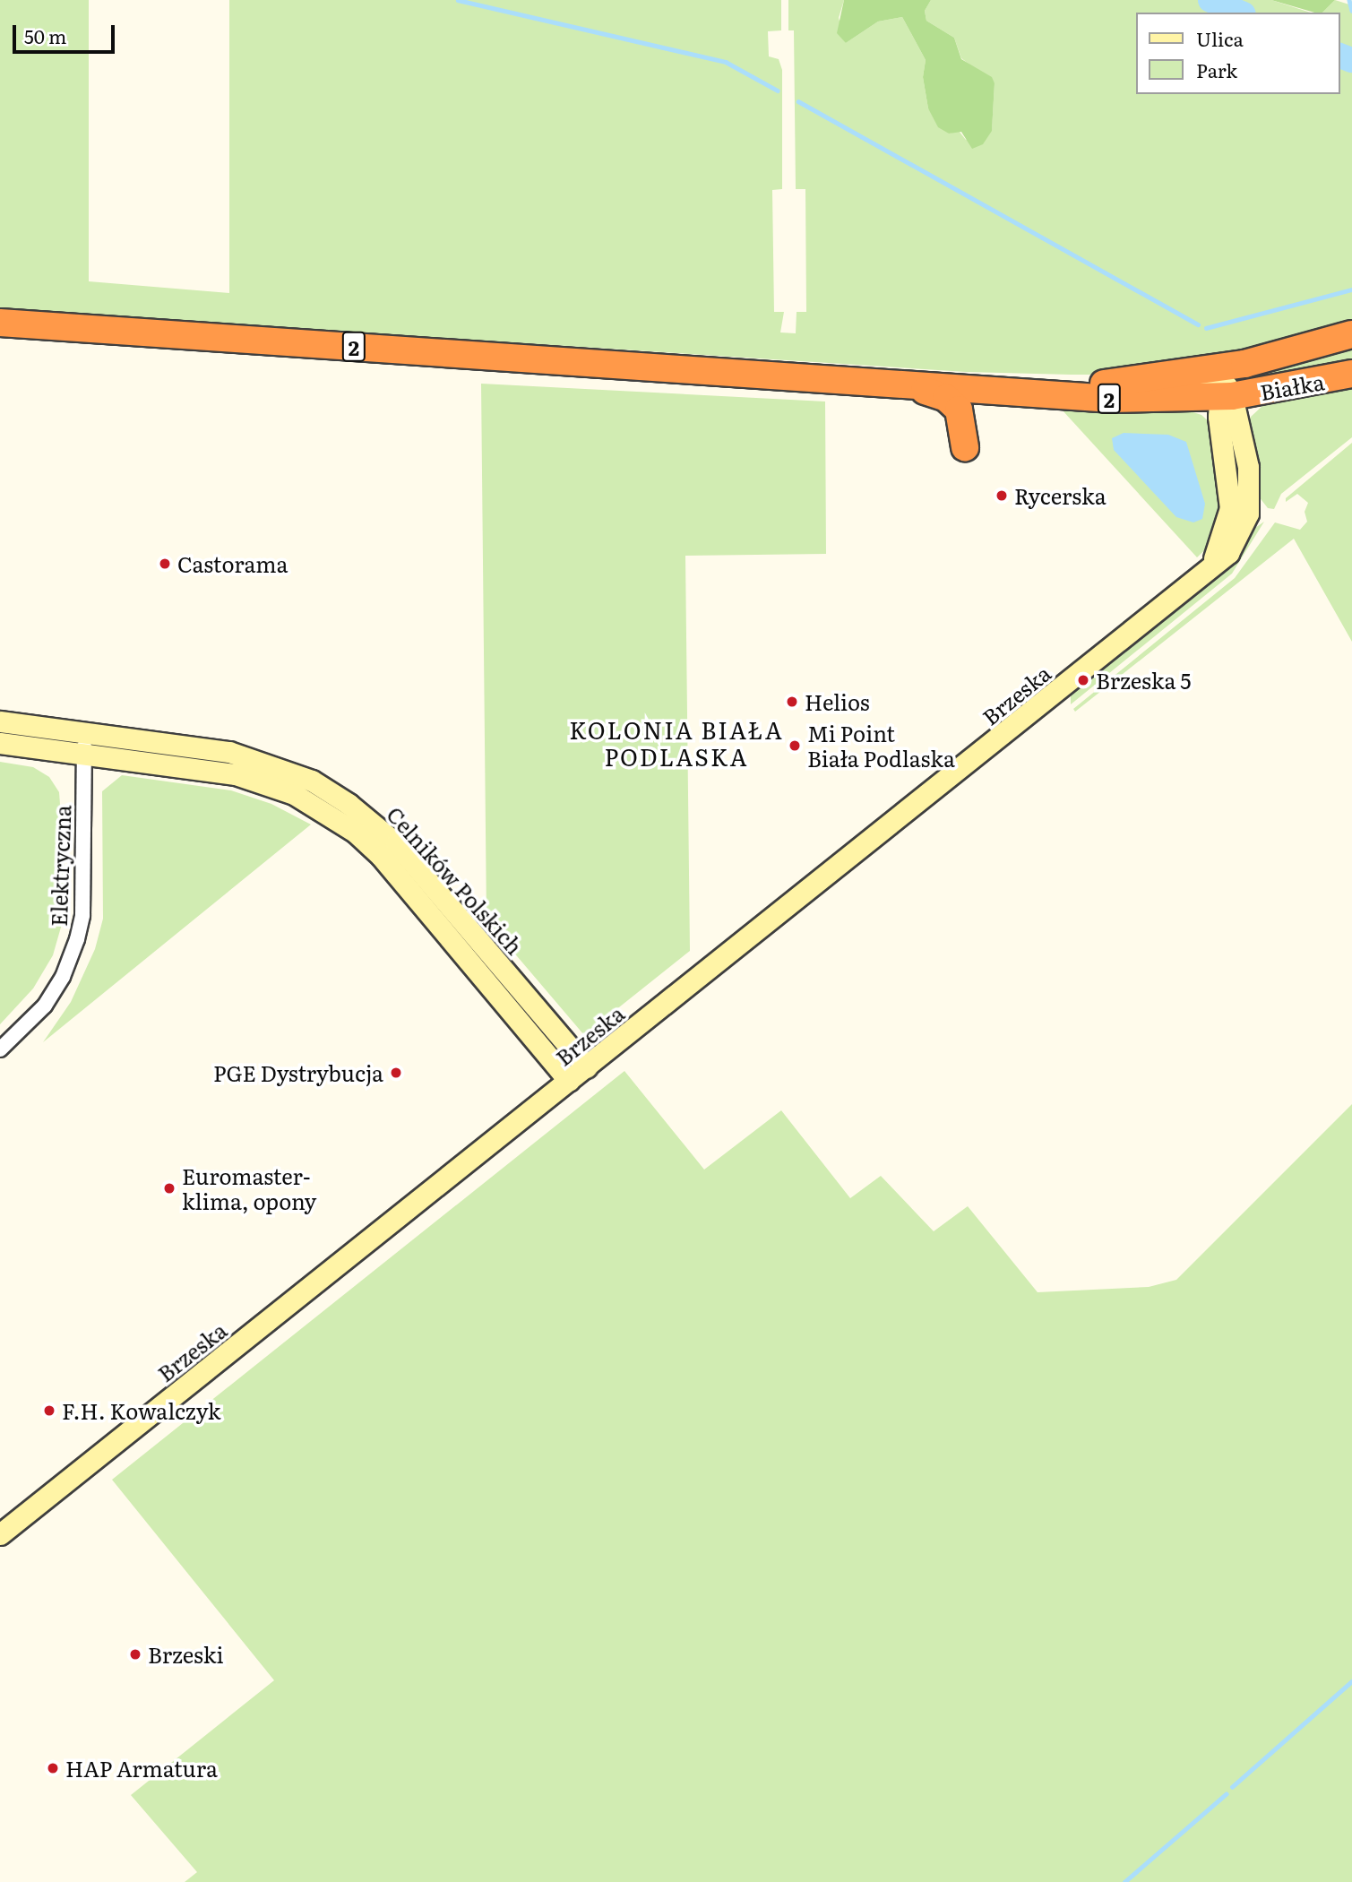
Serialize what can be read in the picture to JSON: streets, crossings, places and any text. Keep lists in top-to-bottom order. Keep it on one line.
{"streets":{"highway":["2","Białka"],"street":["Brzeska","Elektryczna","Celników Polskich"]},"crossings":[["2","Białka"],["2","Brzeska"],["Białka","Brzeska"],["Brzeska","Celników Polskich"],["Elektryczna","Celników Polskich"]],"districts":["KOLONIA BIAŁA PODLASKA"],"places":["Rycerska","Castorama","Brzeska 5","Helios","Mi Point Biała Podlaska","PGE Dystrybucja","Euromaster- klima, opony","F.H. Kowalczyk","Brzeski","HAP Armatura"],"legend":["Ulica","Park"],"scale_bar":"50 m"}
